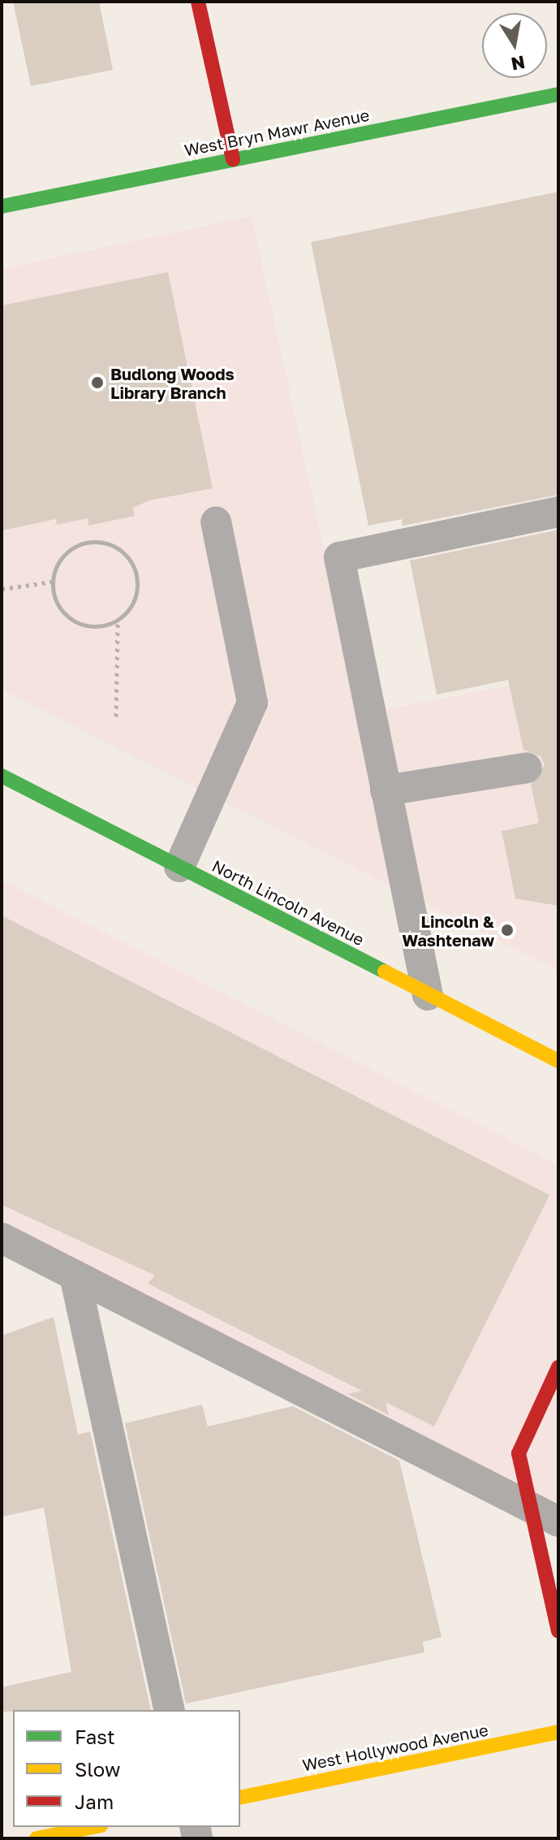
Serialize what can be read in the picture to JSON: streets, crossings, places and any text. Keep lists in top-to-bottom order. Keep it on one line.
{"streets":{"street":["West Bryn Mawr Avenue","North Lincoln Avenue","West Hollywood Avenue"]},"places":["Budlong Woods Library Branch","Lincoln & Washtenaw"],"legend":["Fast","Slow","Jam"],"north":"bottom"}
